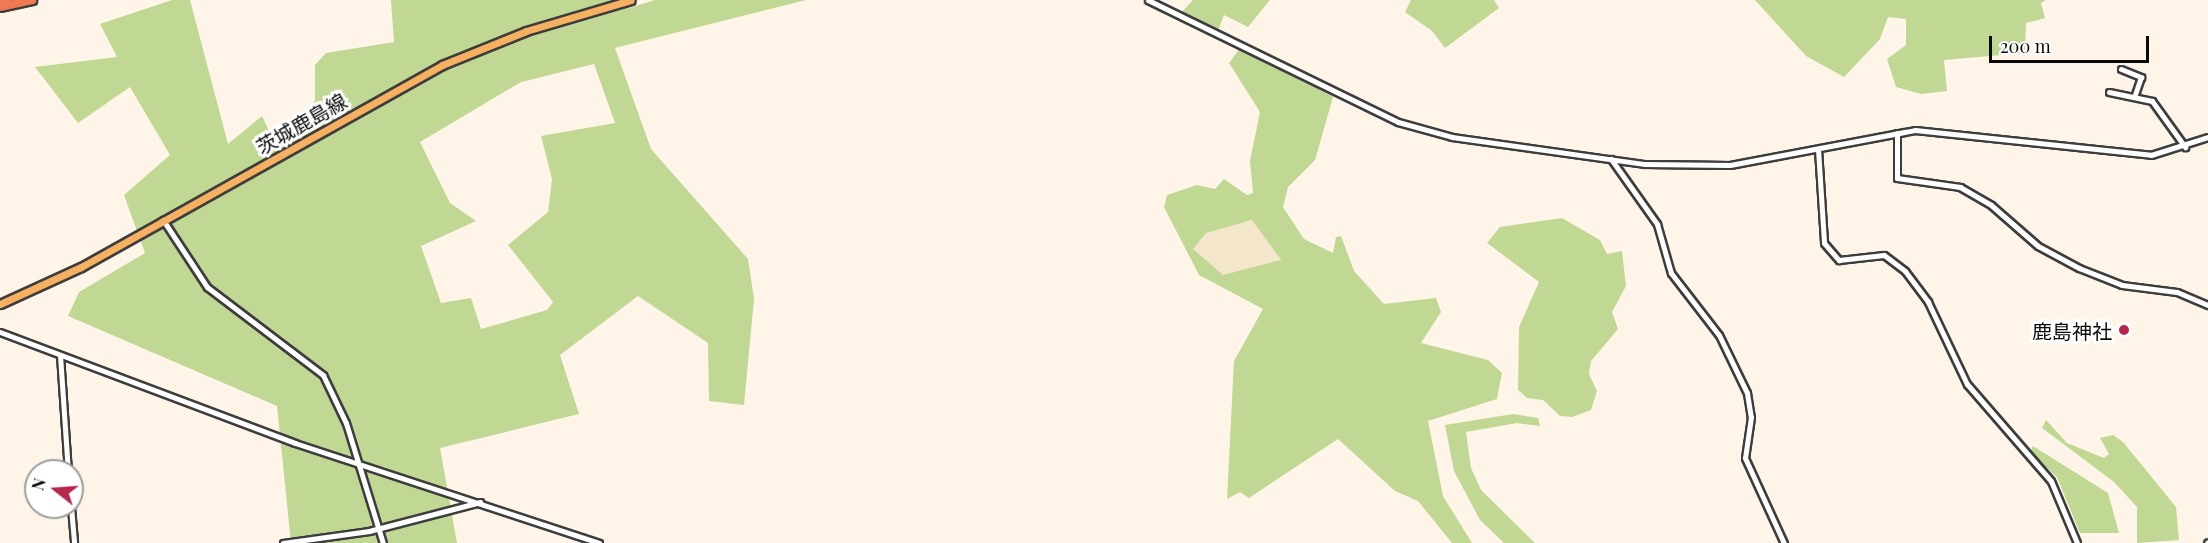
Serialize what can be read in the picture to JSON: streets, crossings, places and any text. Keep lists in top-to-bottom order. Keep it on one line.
{"streets":{"main road":["茨城鹿島線"]},"places":["鹿島神社"],"scale_bar":"200 m","north":"left"}
